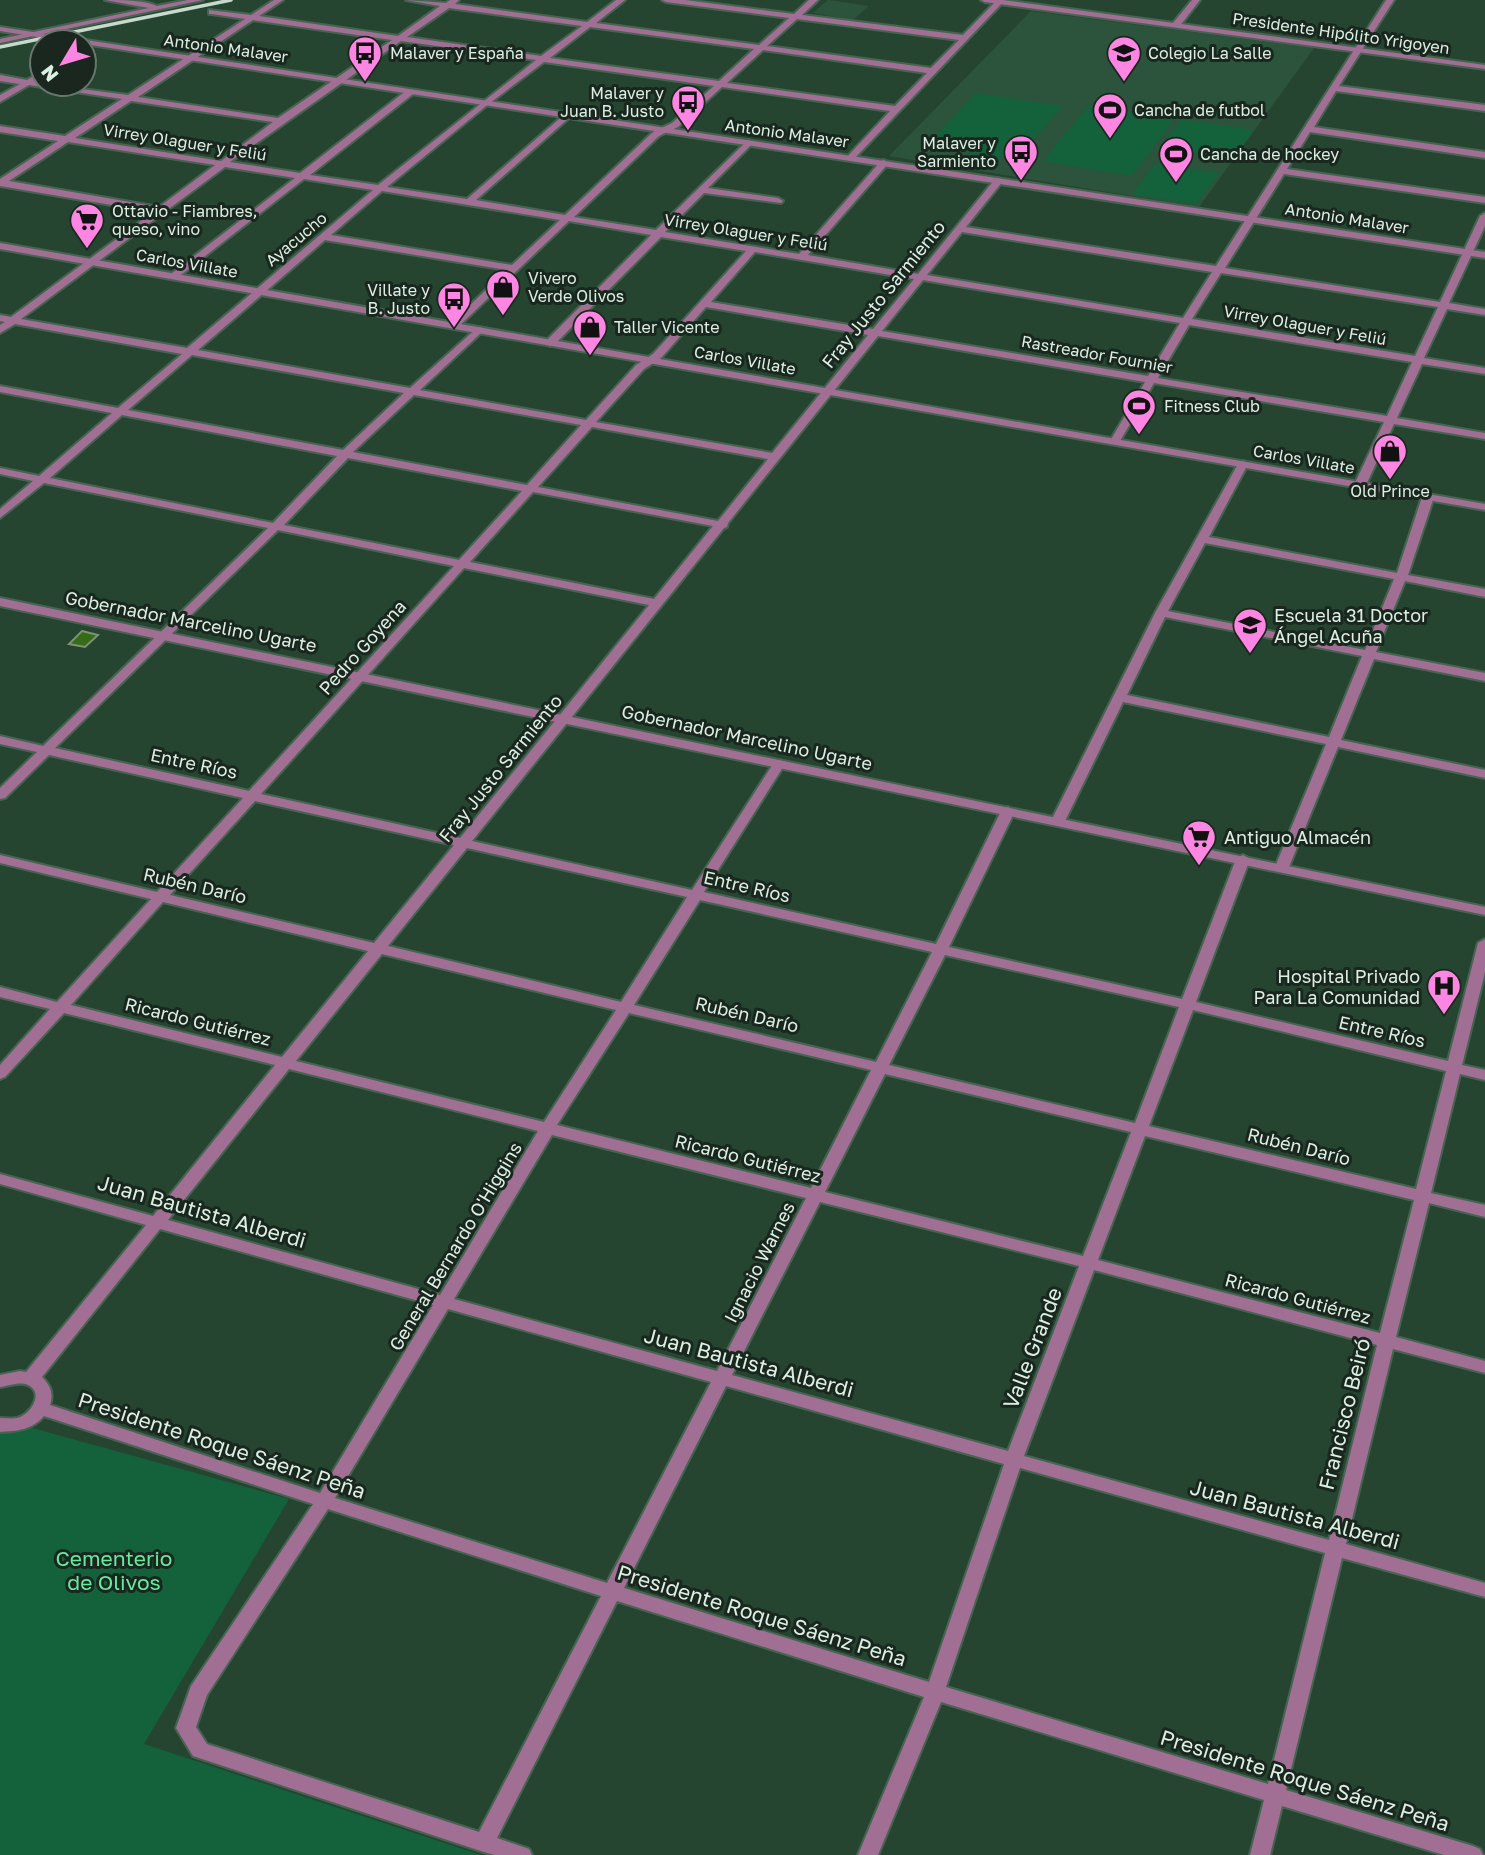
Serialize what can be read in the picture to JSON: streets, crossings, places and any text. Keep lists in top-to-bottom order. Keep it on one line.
{"streets":{"street":["Presidente Hipólito Yrigoyen","Antonio Malaver","Virrey Olaguer y Feliú","Ayacucho","Carlos Villate","Fray Justo Sarmiento","Rastreador Fournier","Gobernador Marcelino Ugarte","Pedro Goyena","Entre Ríos","Rubén Darío","Ricardo Gutiérrez","Juan Bautista Alberdi","General Bernardo O'Higgins","Ignacio Warnes","Valle Grande","Francisco Beiró","Presidente Roque Sáenz Peña"]},"crossings":[["Antonio Malaver","Ayacucho"],["Antonio Malaver","Fray Justo Sarmiento"],["Virrey Olaguer y Feliú","Ayacucho"],["Virrey Olaguer y Feliú","Fray Justo Sarmiento"],["Virrey Olaguer y Feliú","Pedro Goyena"],["Ayacucho","Carlos Villate"],["Carlos Villate","Fray Justo Sarmiento"],["Carlos Villate","Pedro Goyena"],["Fray Justo Sarmiento","Rastreador Fournier"],["Fray Justo Sarmiento","Gobernador Marcelino Ugarte"],["Fray Justo Sarmiento","Entre Ríos"],["Fray Justo Sarmiento","Rubén Darío"],["Fray Justo Sarmiento","Ricardo Gutiérrez"],["Fray Justo Sarmiento","Juan Bautista Alberdi"],["Rastreador Fournier","Pedro Goyena"],["Gobernador Marcelino Ugarte","Pedro Goyena"],["Gobernador Marcelino Ugarte","General Bernardo O'Higgins"],["Gobernador Marcelino Ugarte","Ignacio Warnes"],["Gobernador Marcelino Ugarte","Valle Grande"],["Pedro Goyena","Entre Ríos"],["Pedro Goyena","Rubén Darío"],["Pedro Goyena","Ricardo Gutiérrez"],["Entre Ríos","General Bernardo O'Higgins"],["Entre Ríos","Ignacio Warnes"],["Entre Ríos","Valle Grande"],["Entre Ríos","Francisco Beiró"],["Rubén Darío","General Bernardo O'Higgins"],["Rubén Darío","Ignacio Warnes"],["Rubén Darío","Valle Grande"],["Rubén Darío","Francisco Beiró"],["Ricardo Gutiérrez","General Bernardo O'Higgins"],["Ricardo Gutiérrez","Ignacio Warnes"],["Ricardo Gutiérrez","Valle Grande"],["Ricardo Gutiérrez","Francisco Beiró"],["Juan Bautista Alberdi","General Bernardo O'Higgins"],["Juan Bautista Alberdi","Ignacio Warnes"],["Juan Bautista Alberdi","Valle Grande"],["Juan Bautista Alberdi","Francisco Beiró"],["General Bernardo O'Higgins","Ignacio Warnes"],["General Bernardo O'Higgins","Presidente Roque Sáenz Peña"],["Ignacio Warnes","Presidente Roque Sáenz Peña"],["Valle Grande","Presidente Roque Sáenz Peña"],["Francisco Beiró","Presidente Roque Sáenz Peña"]],"parks":["Cementerio de Olivos"],"places":{"bus stop":["Malaver y España","Malaver y Juan B. Justo","Malaver y Sarmiento","Villate y B. Justo"],"school or university":["Colegio La Salle","Escuela 31 Doctor Ángel Acuña"],"sports":["Cancha de futbol","Cancha de hockey","Fitness Club"],"supermarket":["Ottavio - Fiambres, queso, vino","Antiguo Almacén"],"shop":["Vivero Verde Olivos","Taller Vicente","Old Prince"],"hospital":["Hospital Privado Para La Comunidad"]},"north":"bottom left"}
